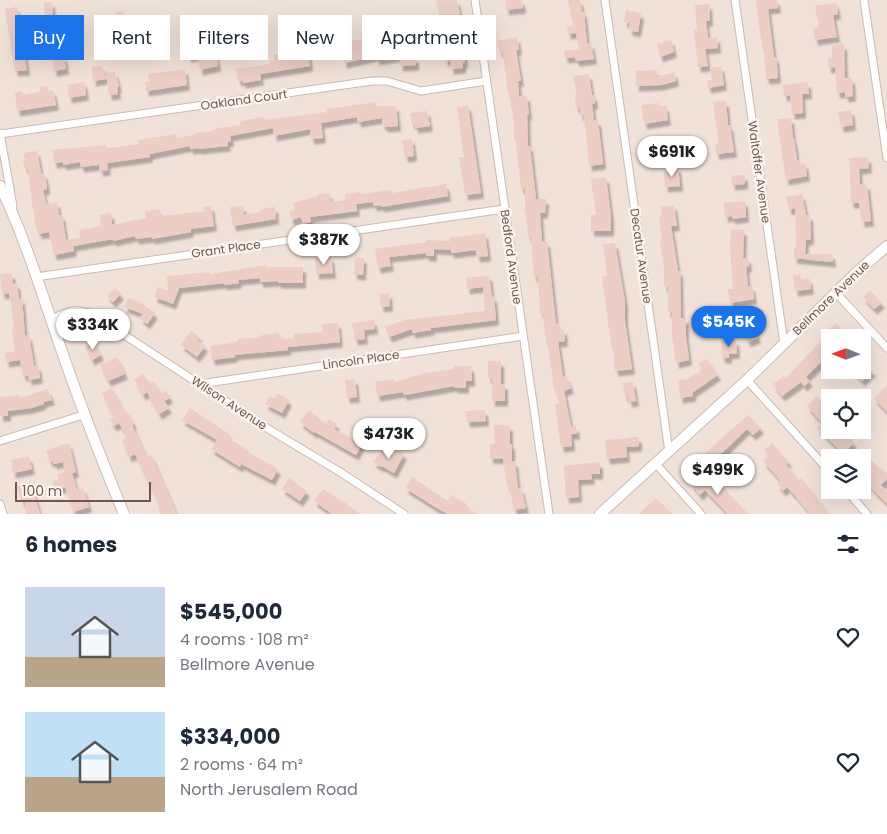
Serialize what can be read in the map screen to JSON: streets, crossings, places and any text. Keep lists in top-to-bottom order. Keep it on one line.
{"streets":{"main road":["Bellmore Avenue"],"street":["Oakland Court","Waltoffer Avenue","Grant Place","Decatur Avenue","Bedford Avenue","Lincoln Place","Wilson Avenue"]},"crossings":[["Oakland Court","Bedford Avenue"],["Waltoffer Avenue","Bellmore Avenue"],["Grant Place","Bedford Avenue"],["Decatur Avenue","Bellmore Avenue"],["Bedford Avenue","Lincoln Place"],["Lincoln Place","Wilson Avenue"]],"scale_bar":"100 m","north":"left","page":{"chip":["Buy","Rent","Filters","New","Apartment"],"price":["$691K","$387K","$545K","$334K","$473K","$499K"],"scale":"100 m","heading":"6 homes","list":[{"name":"$545,000","note":"4 rooms · 108 m² · Bellmore Avenue"},{"name":"$334,000","note":"2 rooms · 64 m² · North Jerusalem Road"}]}}
